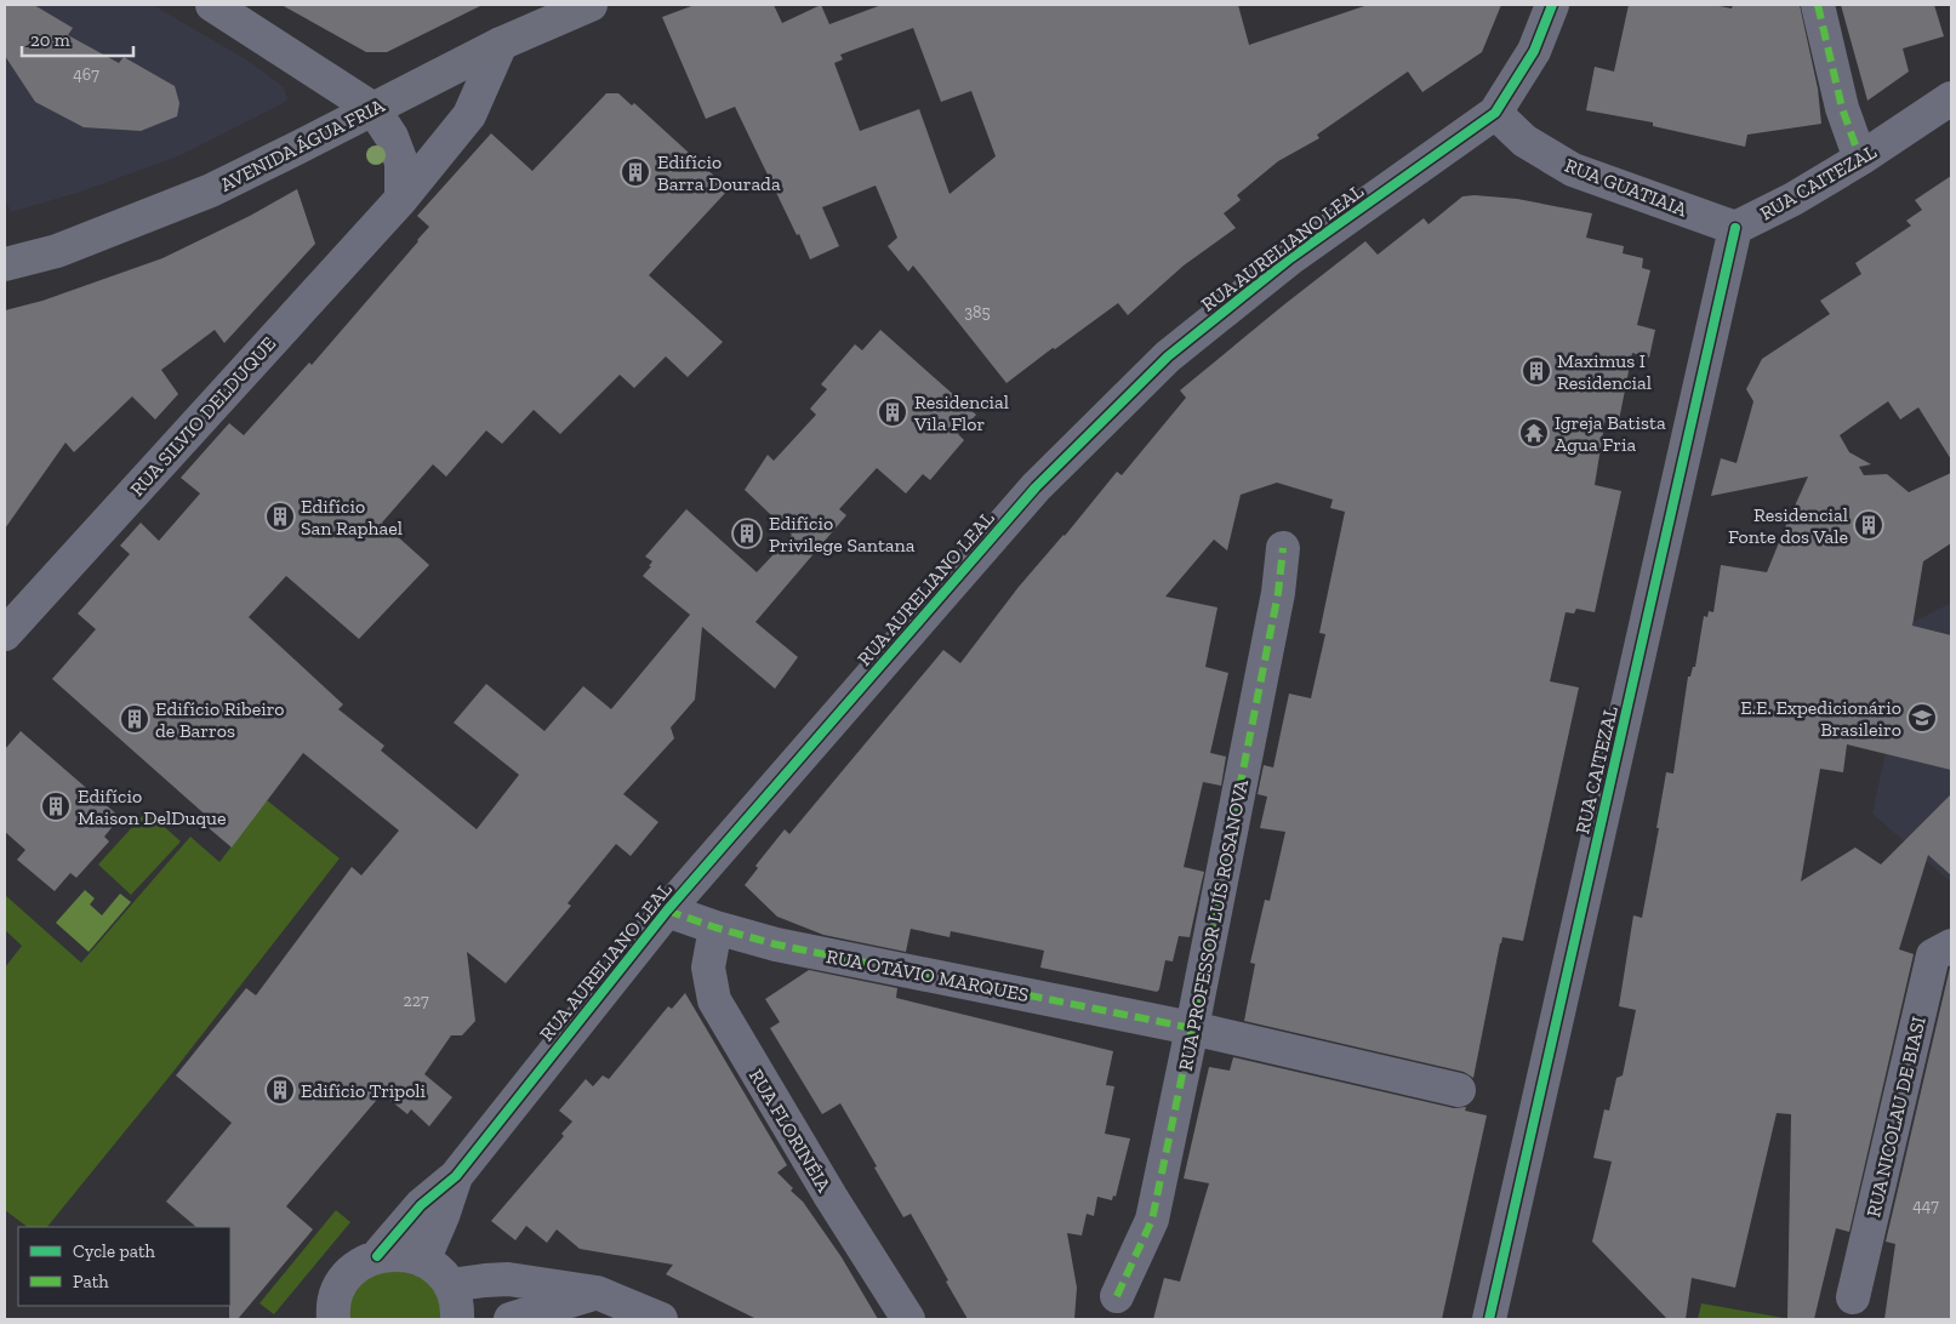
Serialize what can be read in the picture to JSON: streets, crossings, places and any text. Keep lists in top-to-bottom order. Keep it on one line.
{"streets":{"main road":["AVENIDA ÁGUA FRIA"],"street":["RUA CAITEZAL","RUA GUATIAIA","RUA AURELIANO LEAL","RUA SILVIO DELDUQUE","RUA PROFESSOR LUÍS ROSANOVA","RUA OTÁVIO MARQUES","RUA NICOLAU DE BIASI","RUA FLORINÉIA"]},"crossings":[["AVENIDA ÁGUA FRIA","RUA SILVIO DELDUQUE"],["RUA CAITEZAL","RUA GUATIAIA"],["RUA GUATIAIA","RUA AURELIANO LEAL"],["RUA AURELIANO LEAL","RUA OTÁVIO MARQUES"],["RUA PROFESSOR LUÍS ROSANOVA","RUA OTÁVIO MARQUES"],["RUA OTÁVIO MARQUES","RUA FLORINÉIA"]],"places":{"building":["Edifício Barra Dourada","Maximus I Residencial","Residencial Vila Flor","Edifício San Raphael","Residencial Fonte dos Vale","Edifício Privilege Santana","Edifício Ribeiro de Barros","Edifício Maison DelDuque","Edifício Tripoli"],"temple":["Igreja Batista Agua Fria"],"school or university":["E.E. Expedicionário Brasileiro"]},"house_numbers":["467","385","227","447"],"legend":["Cycle path","Path"],"scale_bar":"20 m"}
